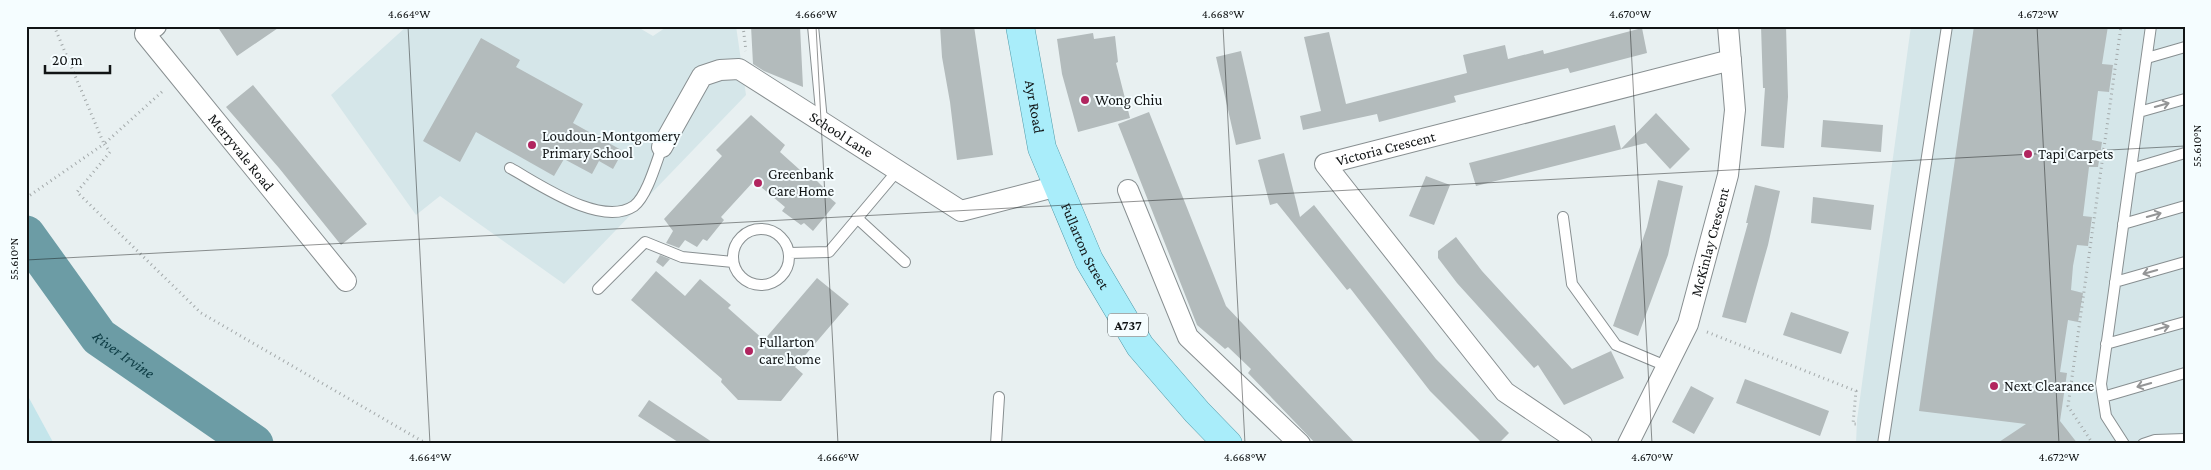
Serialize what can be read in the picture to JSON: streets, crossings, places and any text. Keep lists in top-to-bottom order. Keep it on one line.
{"streets":{"main road":["Ayr Road","Fullarton Street","A737"],"street":["School Lane","Victoria Crescent","Merryvale Road","McKinlay Crescent"]},"crossings":[["Ayr Road","School Lane"],["Ayr Road","Fullarton Street"],["School Lane","Fullarton Street"],["Victoria Crescent","McKinlay Crescent"]],"water":["River Irvine"],"places":["Wong Chiu","Loudoun-Montgomery Primary School","Tapi Carpets","Greenbank Care Home","Fullarton care home","Next Clearance"],"scale_bar":"20 m","coordinates":["4.664°W","4.666°W","4.668°W","4.670°W","4.672°W","55.610°N"]}
